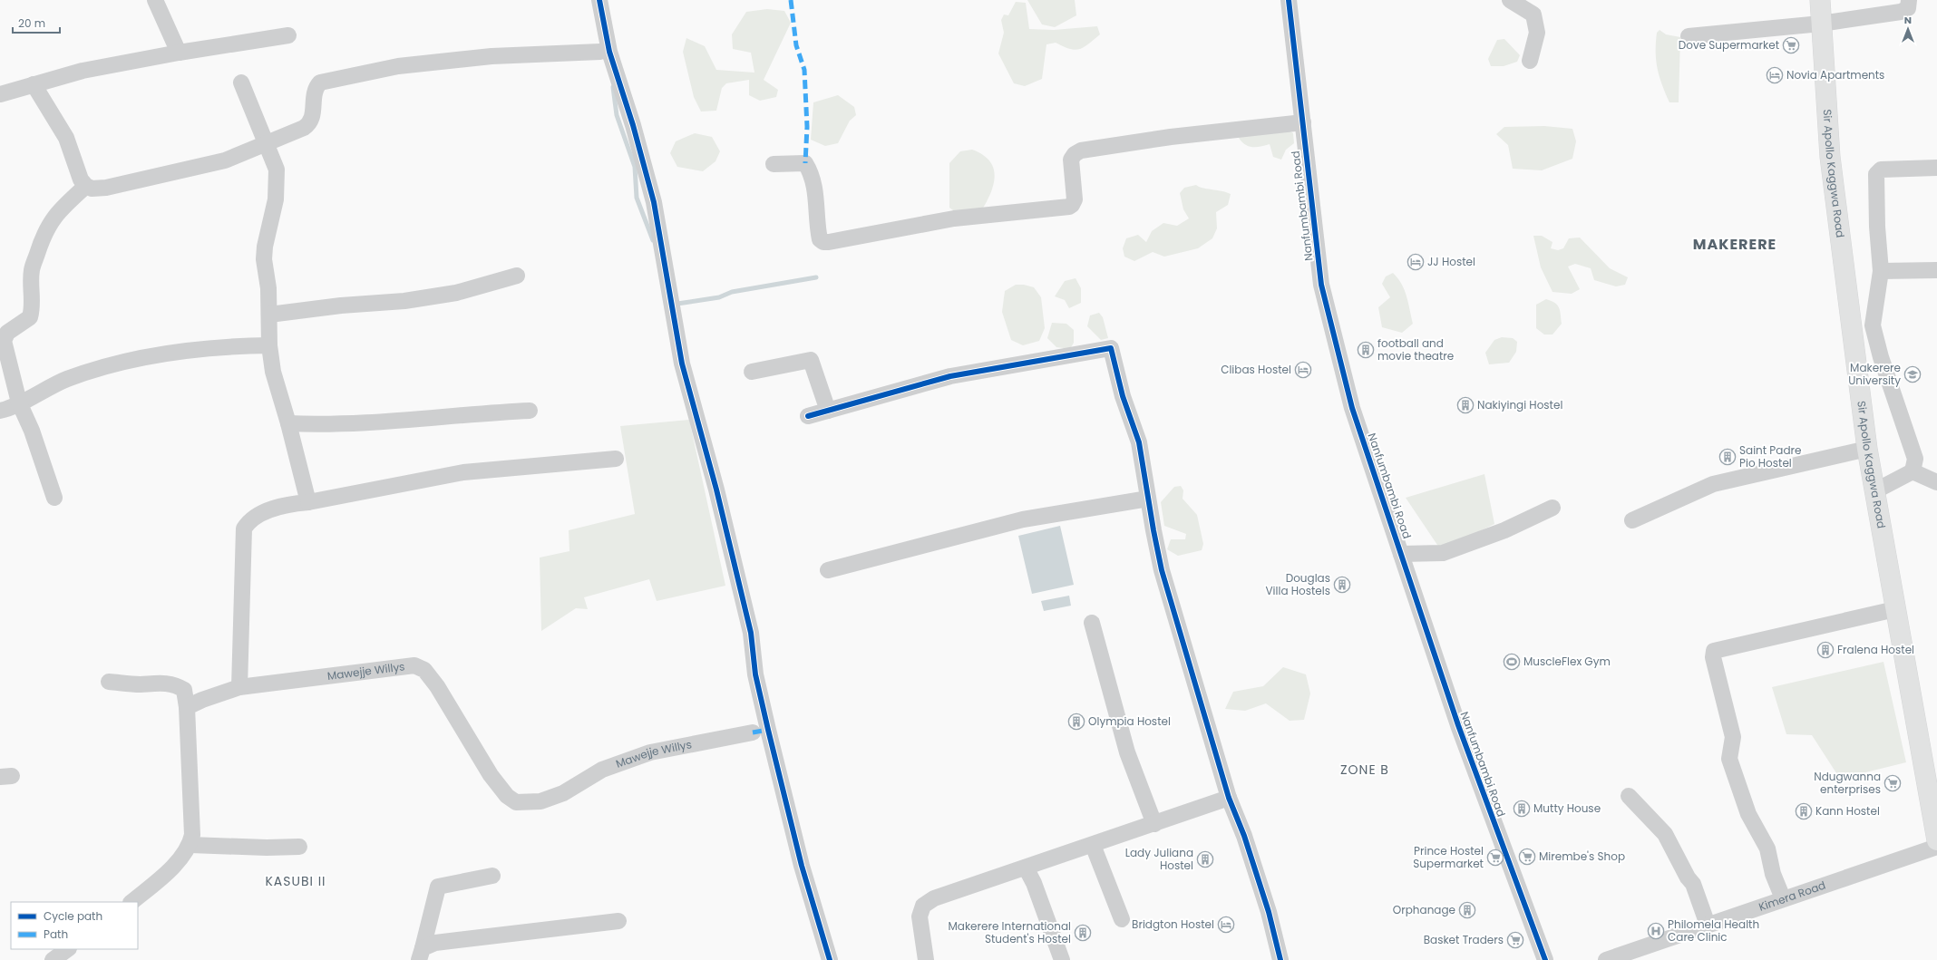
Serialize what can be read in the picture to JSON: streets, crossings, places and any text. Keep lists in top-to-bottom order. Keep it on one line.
{"streets":{"main road":["Sir Apollo Kaggwa Road"],"street":["Nanfumbambi Road","Mawejje Willys","Kimera Road"]},"districts":["MAKERERE","ZONE B","KASUBI II"],"places":{"supermarket":["Dove Supermarket","Ndugwanna enterprises","Mirembe's Shop","Prince Hostel Supermarket","Basket Traders"],"hotel":["Novia Apartments","JJ Hostel","Clibas Hostel","Bridgton Hostel"],"building":["football and movie theatre","Nakiyingi Hostel","Saint Padre Pio Hostel","Douglas Villa Hostels","Fralena Hostel","Olympia Hostel","Mutty House","Kann Hostel","Lady Juliana Hostel","Orphanage","Makerere International Student's Hostel"],"school or university":["Makerere University"],"sports":["MuscleFlex Gym"],"hospital":["Philomela Health Care Clinic"]},"legend":["Cycle path","Path"],"scale_bar":"20 m","north":"top"}
